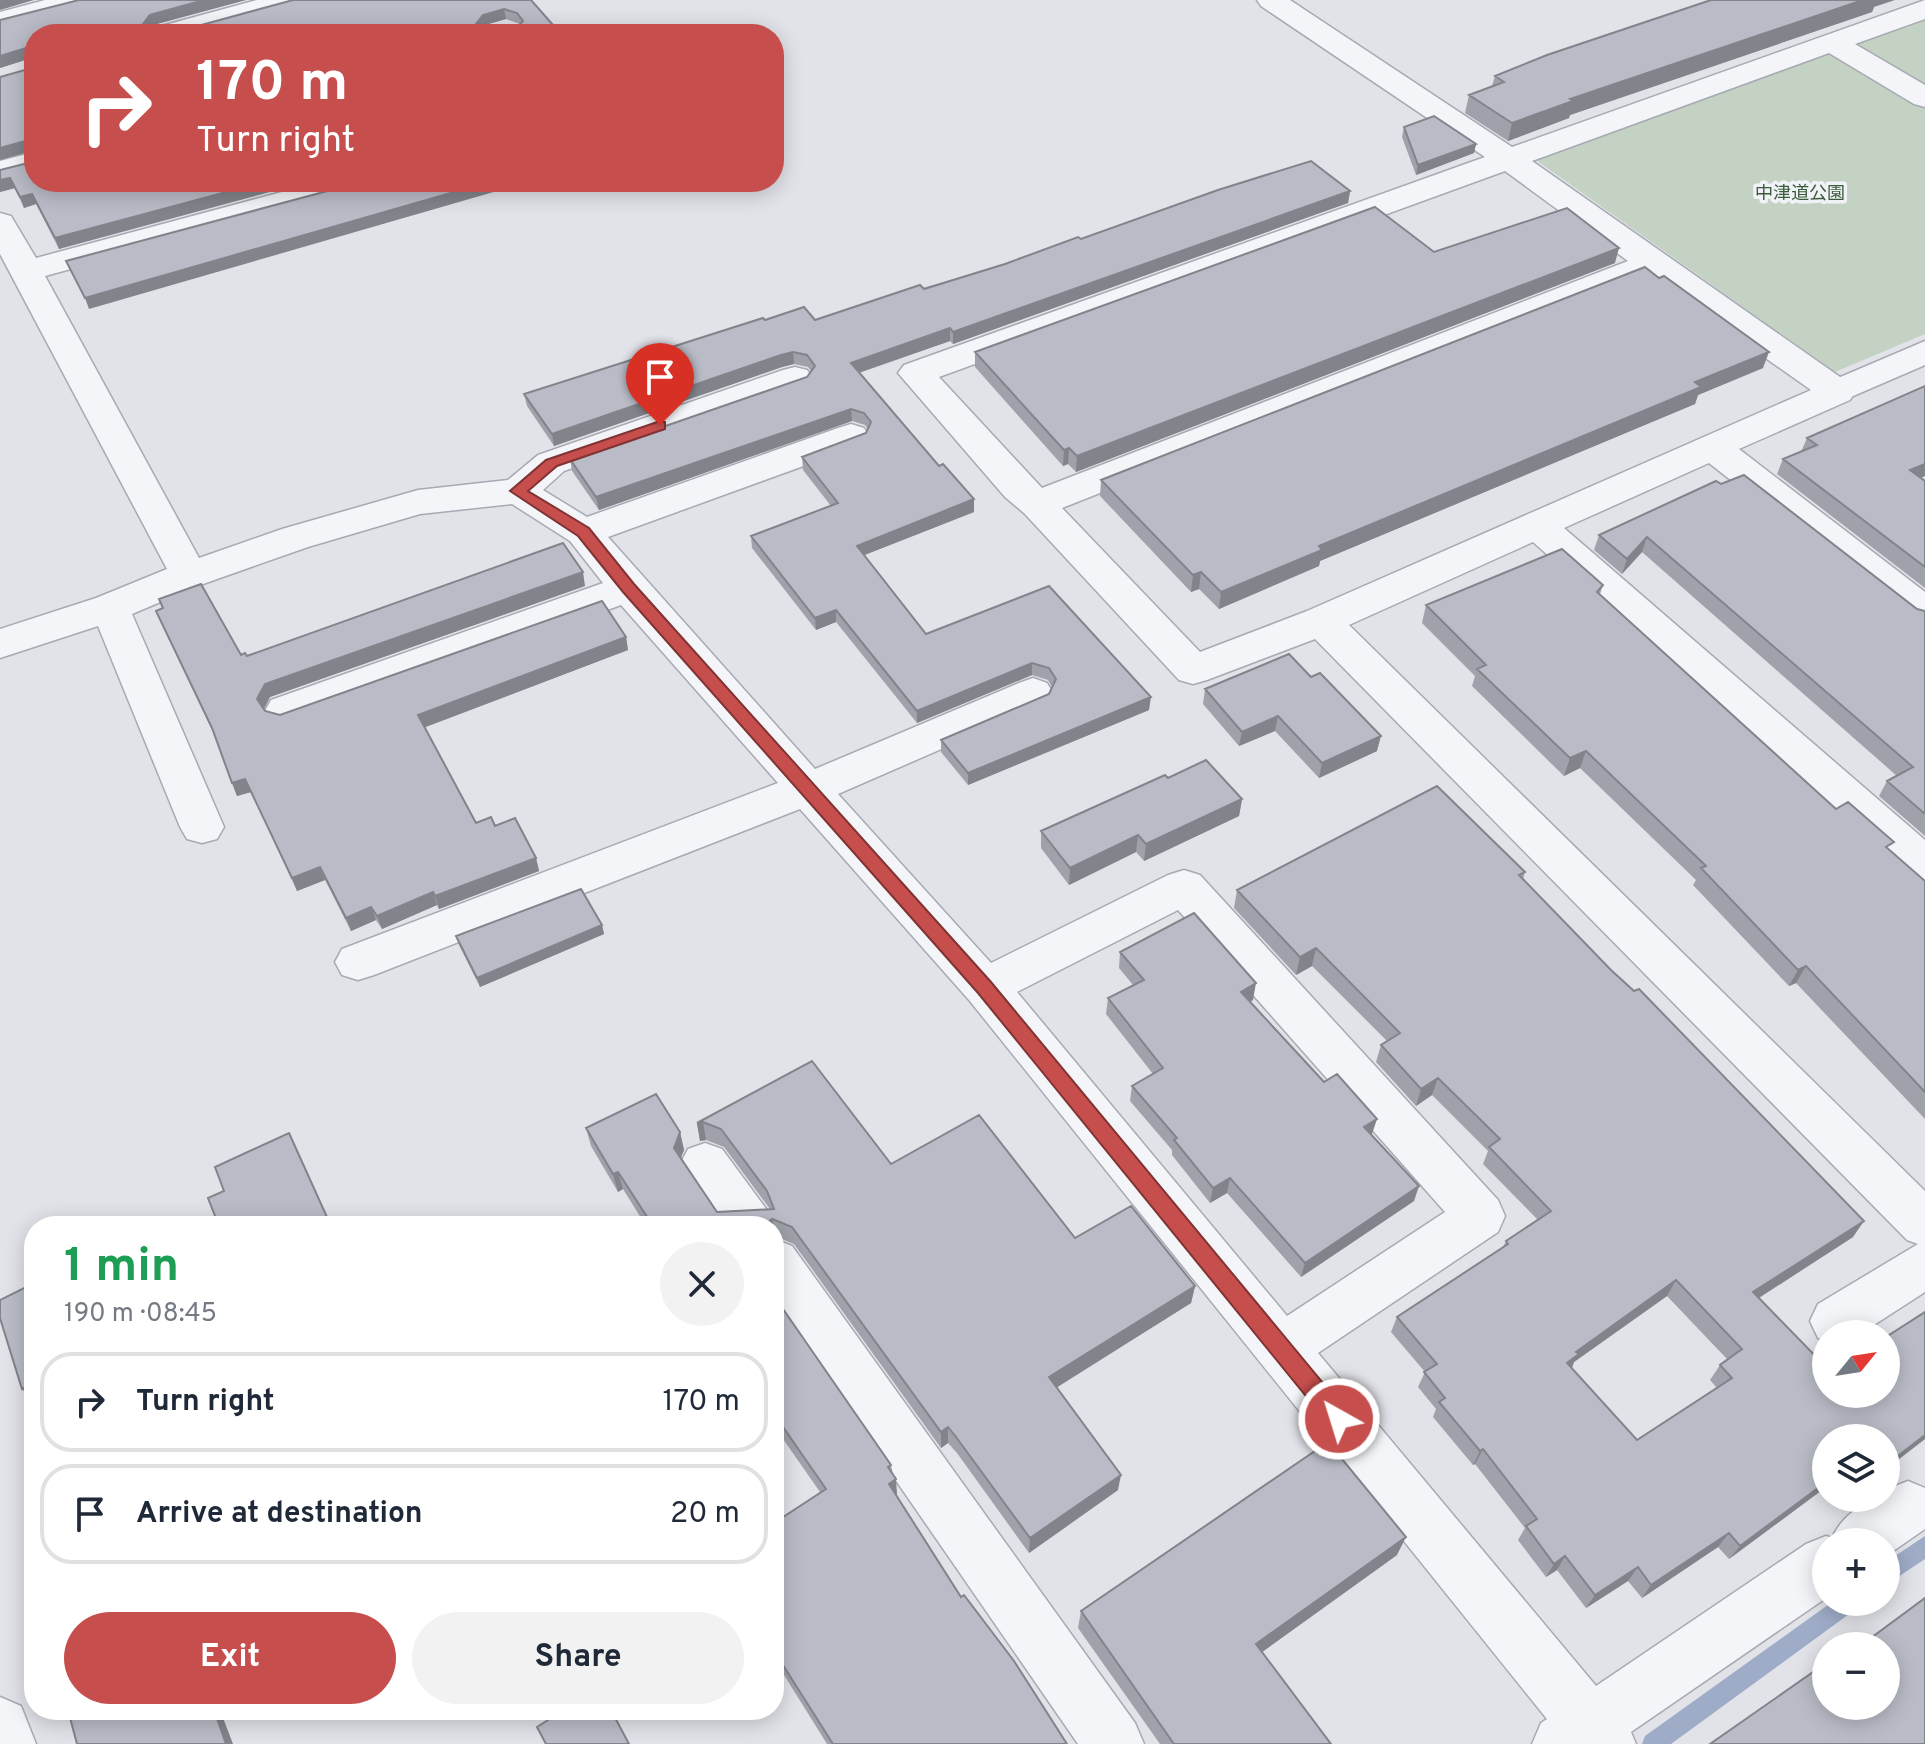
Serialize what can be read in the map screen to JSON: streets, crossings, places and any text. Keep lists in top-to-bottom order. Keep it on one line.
{"parks":["中津道公園"],"north":"top right","page":{"turn":["170 m","Turn right"],"heading":["1 min","190 m · 08:45"],"map_buttons":["+","−"],"list":[{"name":"Turn right","value":"170 m"},{"name":"Arrive at destination","value":"20 m"}],"buttons":["Exit","Share"]}}
